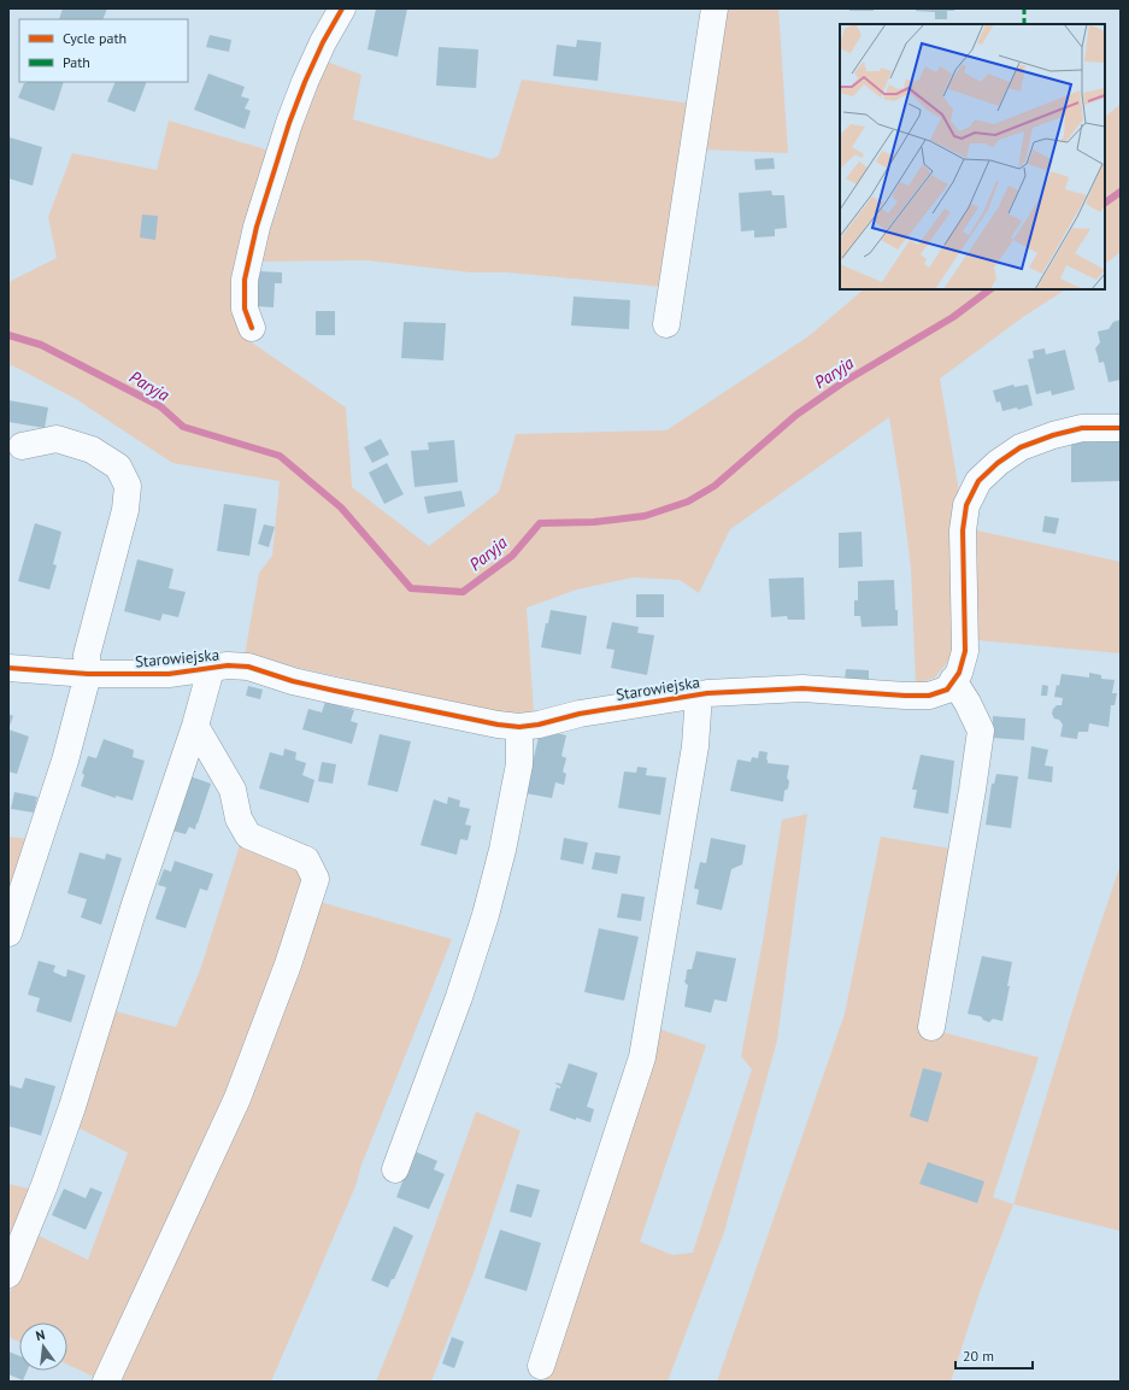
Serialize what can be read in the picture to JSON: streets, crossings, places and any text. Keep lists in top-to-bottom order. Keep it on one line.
{"streets":{"street":["Starowiejska"]},"water":["Paryja"],"legend":["Cycle path","Path"],"scale_bar":"20 m","north":"top"}
